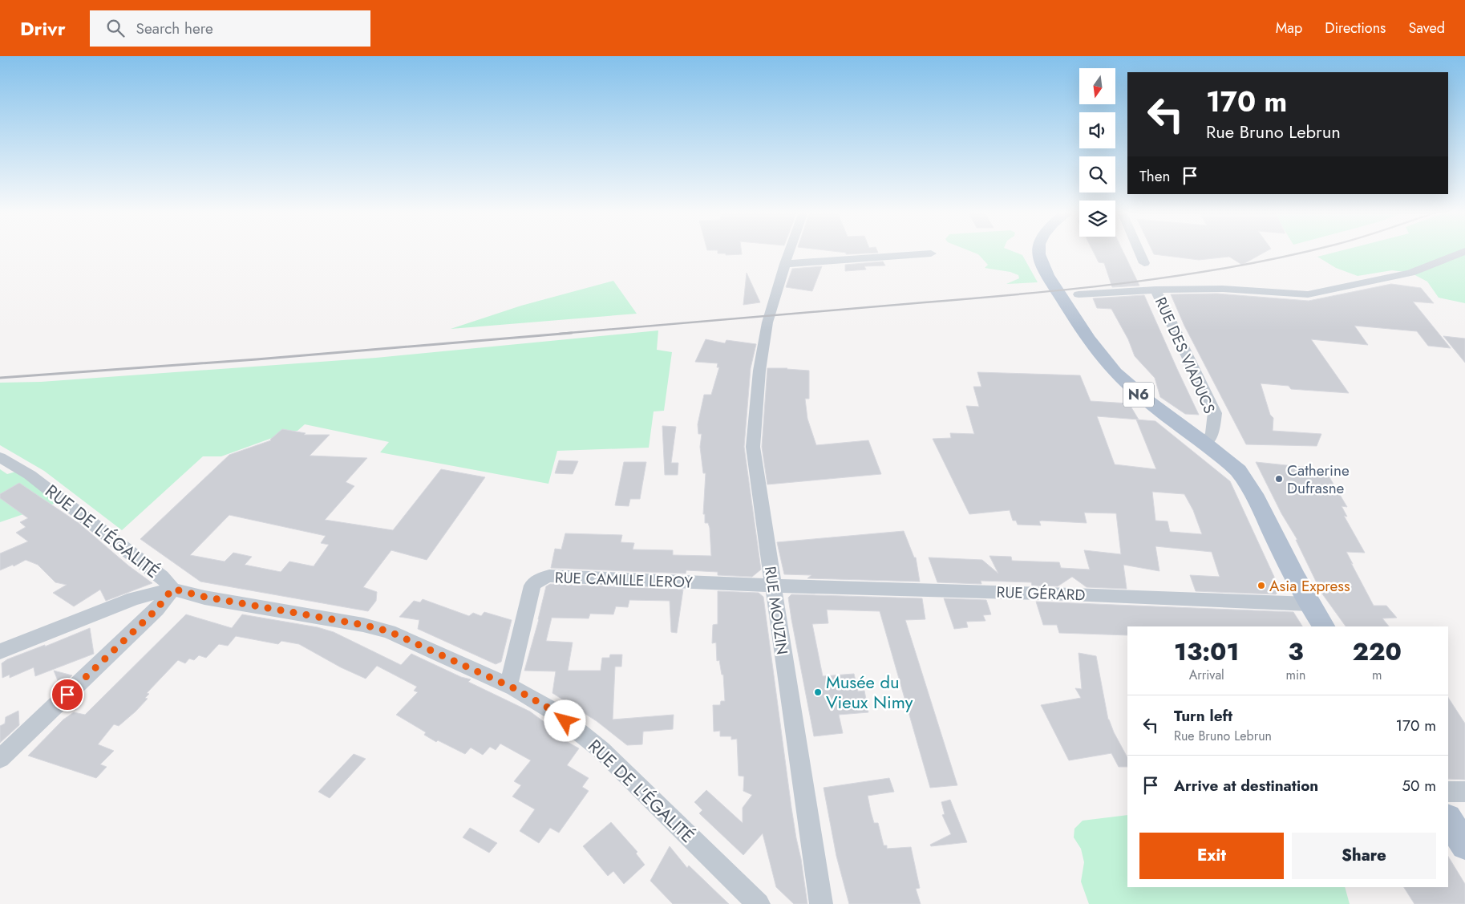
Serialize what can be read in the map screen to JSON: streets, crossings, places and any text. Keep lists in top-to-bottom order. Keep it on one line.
{"streets":{"main road":["RUE DES VIADUCS","N6"],"street":["RUE DE L'ÉGALITÉ","RUE CAMILLE LEROY","RUE GÉRARD","RUE MOUZIN"]},"crossings":[["RUE DES VIADUCS","RUE GÉRARD"],["RUE DE L'ÉGALITÉ","RUE CAMILLE LEROY"],["RUE CAMILLE LEROY","RUE GÉRARD"],["RUE CAMILLE LEROY","RUE MOUZIN"],["RUE GÉRARD","RUE MOUZIN"]],"places":["Catherine Dufrasne","Asia Express","Musée du Vieux Nimy"],"north":"bottom","page":{"header":"Drivr","search":"Search here","nav":["Map","Directions","Saved"],"turn":["170 m","Rue Bruno Lebrun"],"then":"Then","eta":["13:01","Arrival","3","min","220","m"],"list":[{"name":"Turn left","note":"Rue Bruno Lebrun","value":"170 m"},{"name":"Arrive at destination","value":"50 m"}],"buttons":["Exit","Share"]}}
